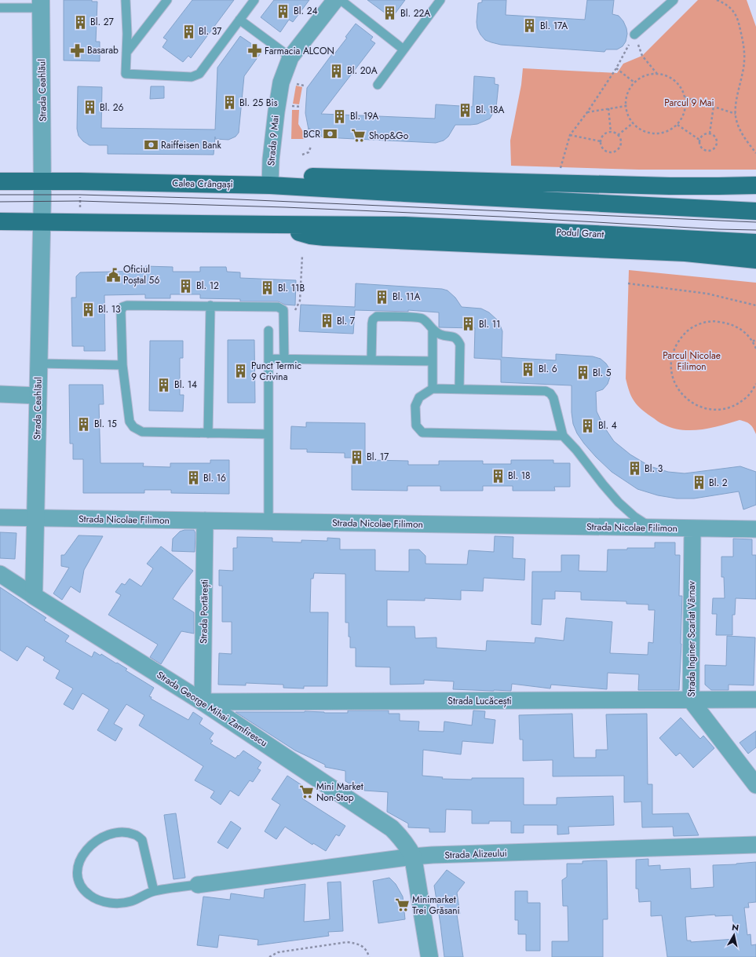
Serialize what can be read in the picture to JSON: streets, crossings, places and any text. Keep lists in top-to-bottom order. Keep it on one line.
{"streets":{"main road":["Calea Crângași","Podul Grant"],"street":["Strada Ceahlăul","Strada 9 Mai","Strada Nicolae Filimon","Strada Portărești","Strada Inginer Scarlat Vârnav","Strada Lucăcești","Strada George Mihai Zamfirescu","Strada Alizeului"]},"crossings":[["Strada Ceahlăul","Calea Crângași"],["Strada Ceahlăul","Strada Nicolae Filimon"],["Strada Ceahlăul","Strada George Mihai Zamfirescu"],["Strada 9 Mai","Calea Crângași"],["Strada Nicolae Filimon","Strada Portărești"],["Strada Nicolae Filimon","Strada Inginer Scarlat Vârnav"],["Strada Portărești","Strada Lucăcești"],["Strada Portărești","Strada George Mihai Zamfirescu"],["Strada Inginer Scarlat Vârnav","Strada Lucăcești"],["Strada Lucăcești","Strada George Mihai Zamfirescu"],["Strada George Mihai Zamfirescu","Strada Alizeului"]],"parks":["Parcul 9 Mai","Parcul Nicolae Filimon"],"places":{"building":["Bl. 24","Bl. 22A","Bl. 27","Bl. 17A","Bl. 37","Bl. 20A","Bl. 25 Bis","Bl. 26","Bl. 18A","Bl. 19A","Bl. 12","Bl. 11B","Bl. 11A","Bl. 13","Bl. 7","Bl. 11","Bl. 6","Punct Termic 9 Crivina","Bl. 5","Bl. 14","Bl. 15","Bl. 4","Bl. 17","Bl. 3","Bl. 18","Bl. 16","Bl. 2"],"pharmacy":["Basarab","Farmacia ALCON"],"bank":["BCR","Raiffeisen Bank"],"supermarket":["Shop&Go","Mini Market Non-Stop","Minimarket Trei Grăsani"],"public building":["Oficiul Poștal 56"]},"north":"top"}
